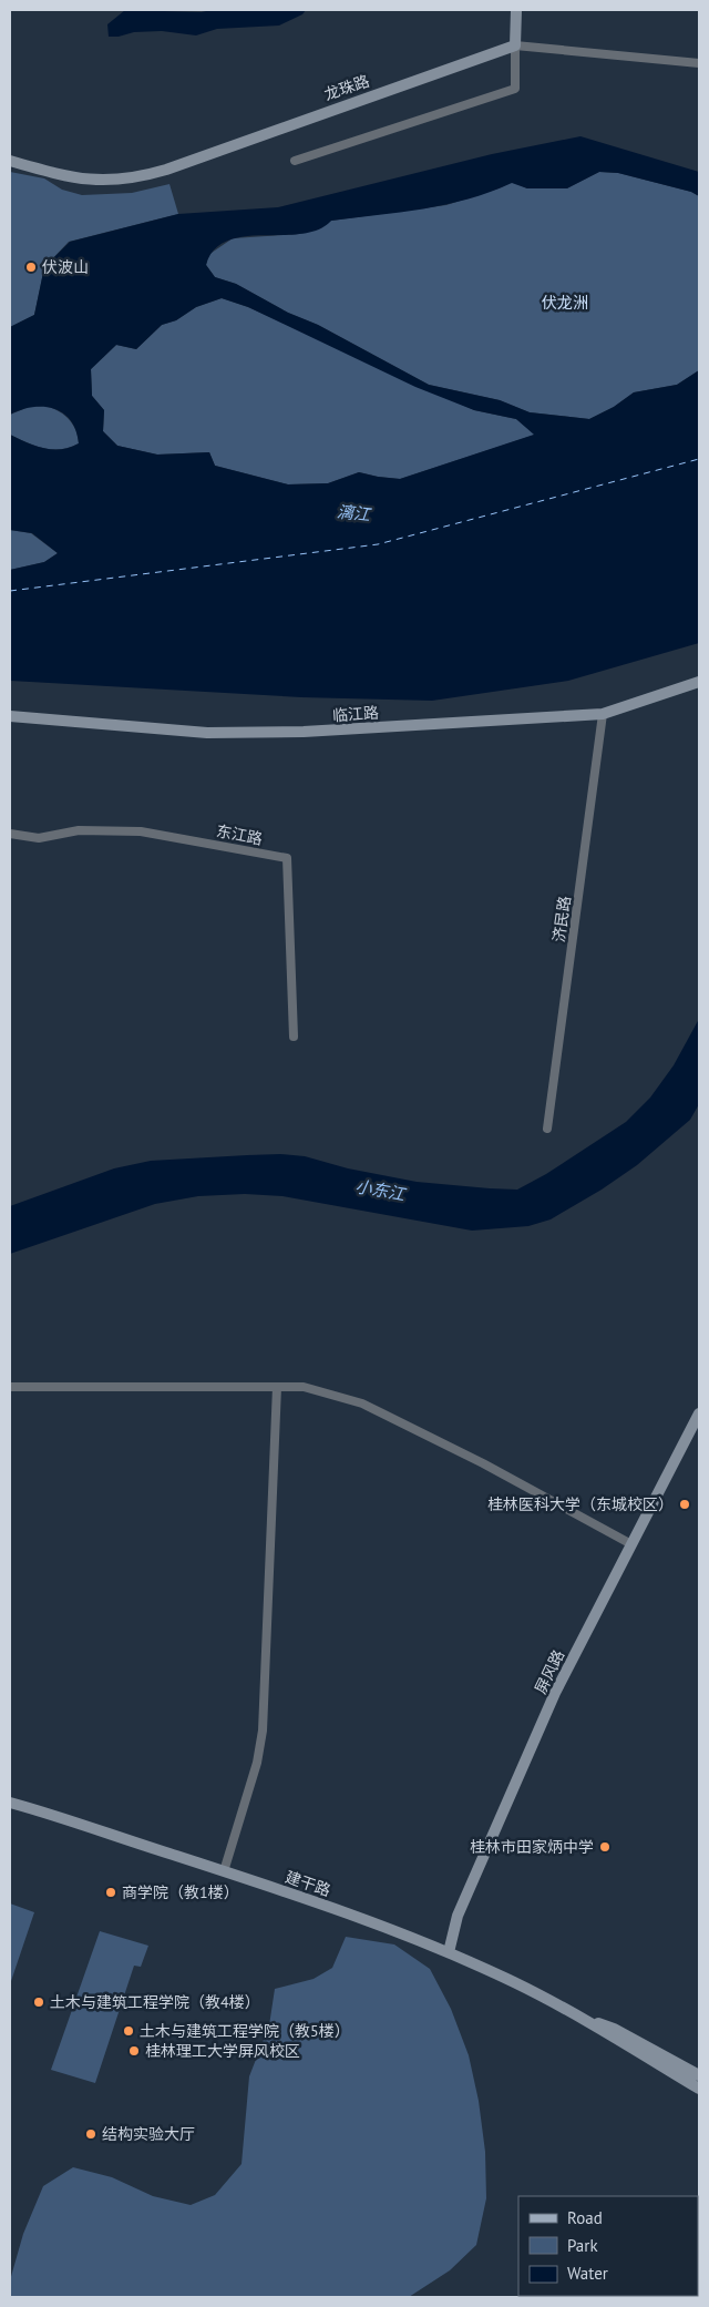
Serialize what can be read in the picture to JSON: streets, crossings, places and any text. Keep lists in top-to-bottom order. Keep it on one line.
{"streets":{"street":["龙珠路","临江路","东江路","济民路","屏风路","建干路"]},"crossings":[["临江路","济民路"],["屏风路","建干路"]],"water":["漓江","小东江"],"parks":["伏龙洲"],"places":["伏波山","桂林医科大学（东城校区）","桂林市田家炳中学","商学院（教1楼）","土木与建筑工程学院（教4楼）","土木与建筑工程学院（教5楼）","桂林理工大学屏风校区","结构实验大厅"],"legend":["Road","Park","Water"]}
